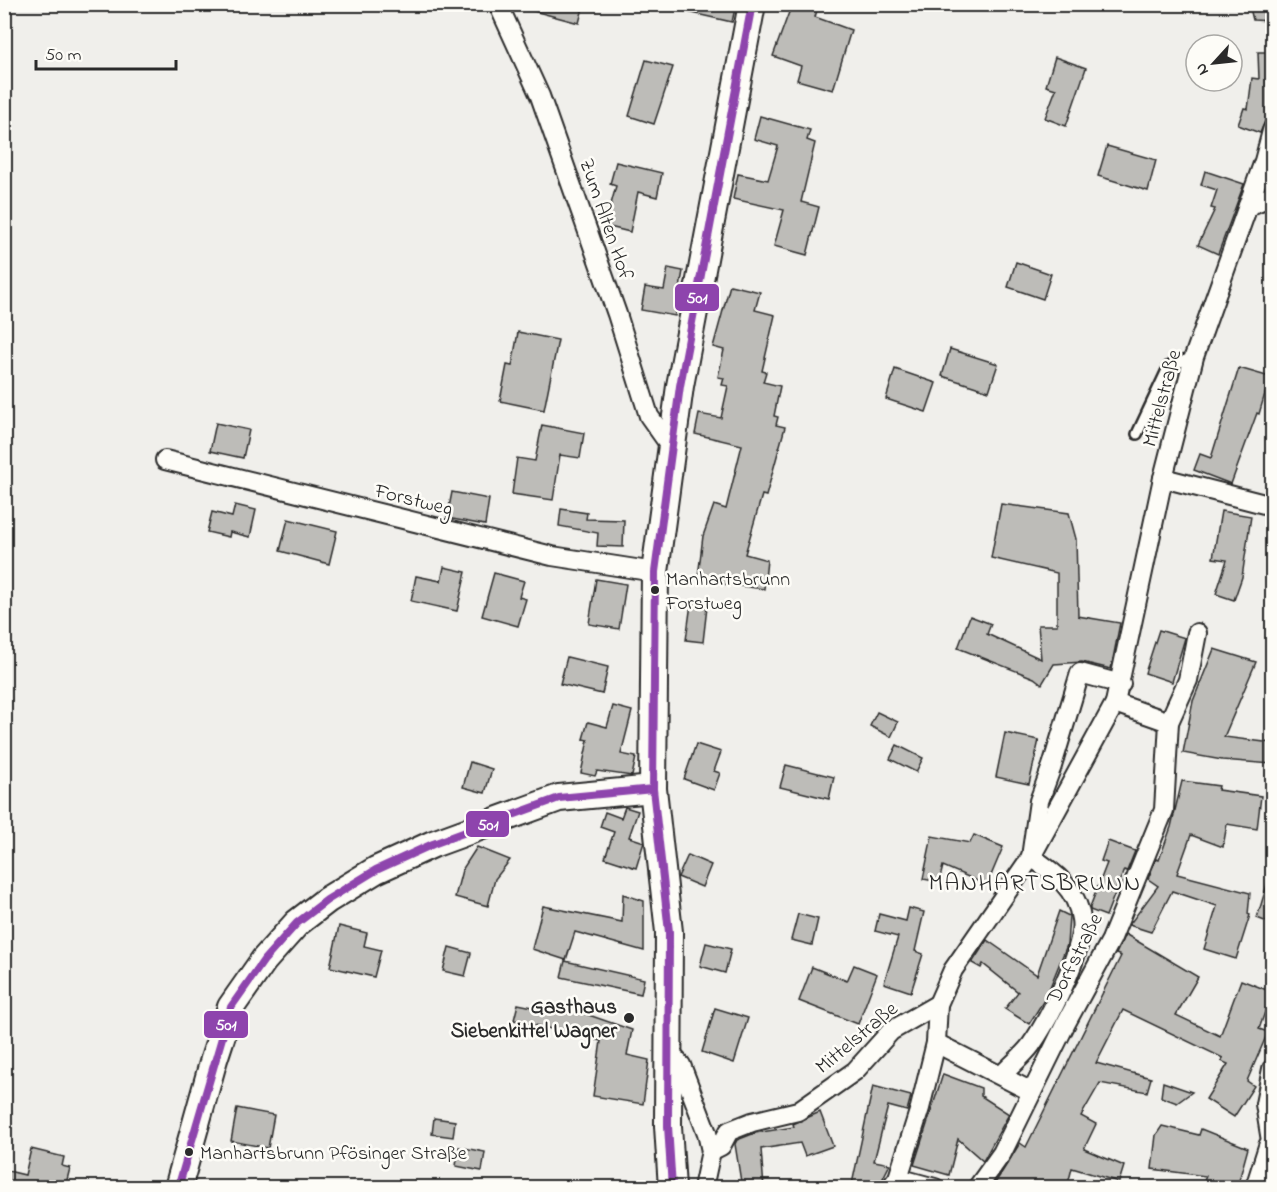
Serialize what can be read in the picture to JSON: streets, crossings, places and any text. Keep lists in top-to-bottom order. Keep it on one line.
{"streets":{"street":["Zum Alten Hof","Mittelstraße","Forstweg","Dorfstraße"]},"crossings":[["Mittelstraße","Dorfstraße"]],"districts":["MANHARTSBRUNN"],"places":["Manhartsbrunn Forstweg","Gasthaus Siebenkittel Wagner","Manhartsbrunn Pfösinger Straße"],"lines":["transit line 501"],"scale_bar":"50 m","north":"bottom left"}
